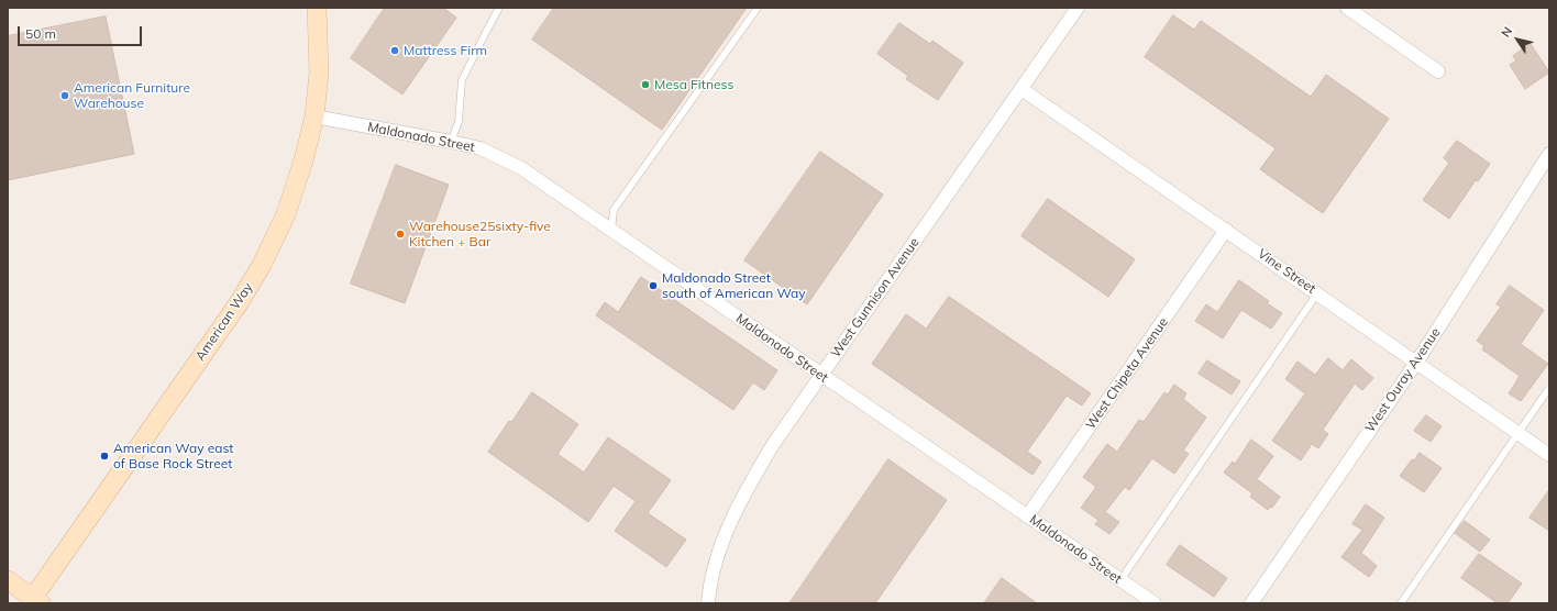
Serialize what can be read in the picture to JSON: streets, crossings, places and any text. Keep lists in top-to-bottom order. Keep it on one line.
{"streets":{"street":["Maldonado Street","Vine Street","West Gunnison Avenue","American Way","West Chipeta Avenue","West Ouray Avenue"]},"crossings":[["Maldonado Street","West Gunnison Avenue"],["Maldonado Street","American Way"],["Maldonado Street","West Chipeta Avenue"],["Vine Street","West Gunnison Avenue"],["Vine Street","West Chipeta Avenue"],["Vine Street","West Ouray Avenue"]],"places":["Mattress Firm","Mesa Fitness","American Furniture Warehouse","Warehouse25sixty-five Kitchen + Bar","Maldonado Street south of American Way","American Way east of Base Rock Street"],"scale_bar":"50 m","north":"top left"}
